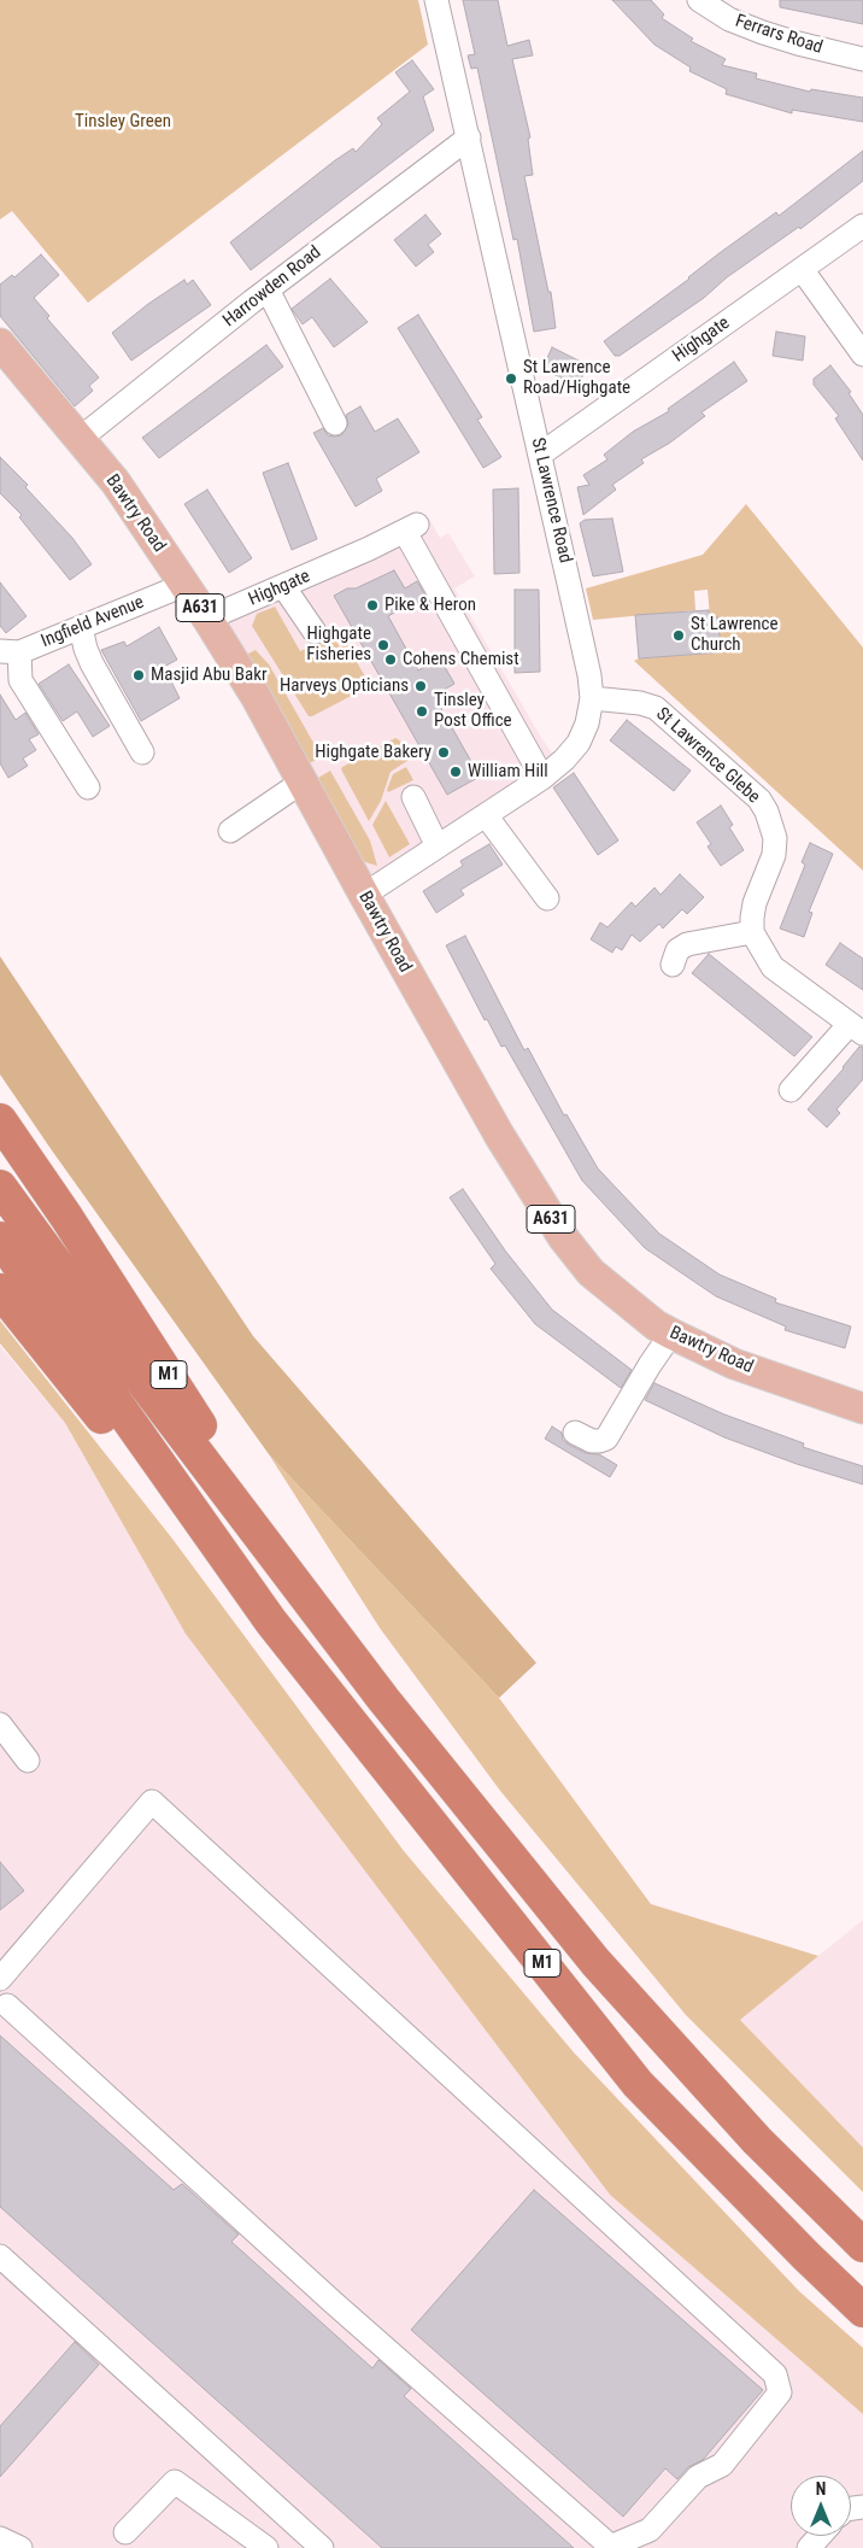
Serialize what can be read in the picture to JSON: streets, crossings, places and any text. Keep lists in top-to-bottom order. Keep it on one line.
{"streets":{"highway":["M1"],"main road":["Bawtry Road","A631"],"street":["Ferrars Road","Harrowden Road","Highgate","St Lawrence Road","Ingfield Avenue","St Lawrence Glebe"]},"crossings":[["Harrowden Road","St Lawrence Road"],["Harrowden Road","Bawtry Road"],["Highgate","St Lawrence Road"],["Highgate","Bawtry Road"],["St Lawrence Road","Bawtry Road"],["St Lawrence Road","St Lawrence Glebe"],["Bawtry Road","Ingfield Avenue"]],"parks":["Tinsley Green"],"places":["St Lawrence Road/Highgate","Pike & Heron","St Lawrence Church","Highgate Fisheries","Cohens Chemist","Masjid Abu Bakr","Harveys Opticians","Tinsley Post Office","Highgate Bakery","William Hill"],"north":"top"}
